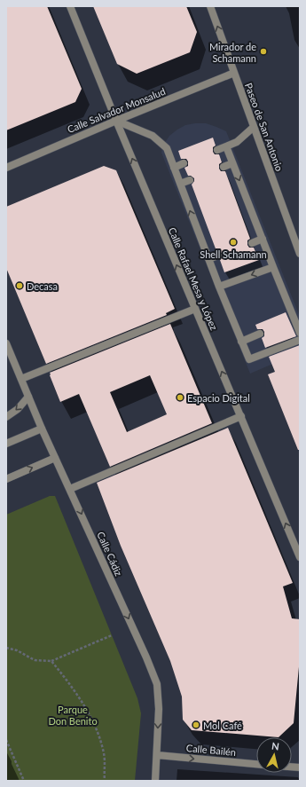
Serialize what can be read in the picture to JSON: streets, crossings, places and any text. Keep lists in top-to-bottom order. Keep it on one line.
{"streets":{"street":["Calle Salvador Monsalud","Paseo de San Antonio","Calle Rafael Mesa y López","Calle Cádiz","Calle Bailén"]},"crossings":[["Calle Salvador Monsalud","Paseo de San Antonio"],["Calle Salvador Monsalud","Calle Rafael Mesa y López"],["Calle Cádiz","Calle Bailén"]],"one_way":["Calle Cádiz","Calle Bailén"],"parks":["Parque Don Benito"],"places":["Mirador de Schamann","Shell Schamann","Decasa","Espacio Digital","Mol Café"],"north":"top"}
